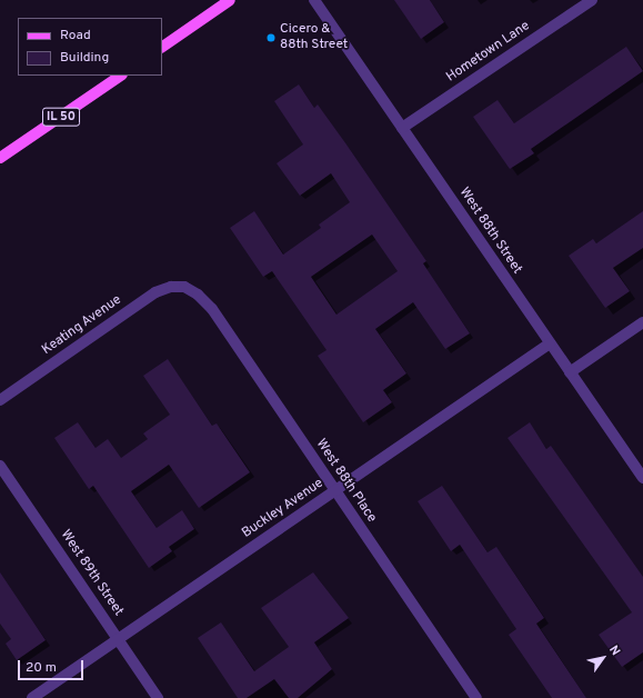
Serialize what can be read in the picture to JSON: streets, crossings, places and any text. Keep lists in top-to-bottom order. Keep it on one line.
{"streets":{"main road":["IL 50"],"street":["Hometown Lane","West 88th Street","Keating Avenue","West 88th Place","Buckley Avenue","West 89th Street"]},"crossings":[["Hometown Lane","West 88th Street"],["West 88th Street","Buckley Avenue"],["Keating Avenue","West 88th Place"],["West 88th Place","Buckley Avenue"],["Buckley Avenue","West 89th Street"]],"places":["Cicero & 88th Street"],"legend":["Road","Building"],"scale_bar":"20 m","north":"top right"}
